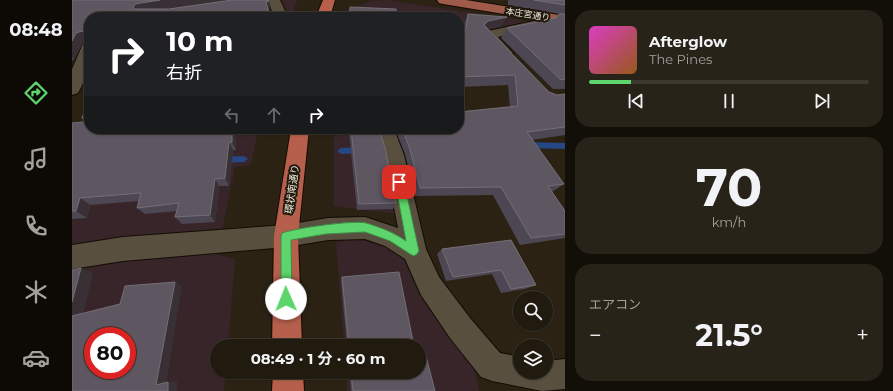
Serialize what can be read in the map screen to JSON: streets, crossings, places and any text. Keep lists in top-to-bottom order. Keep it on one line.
{"streets":{"highway":["環状南通り"],"main road":["本庄宮通り"]},"page":{"tabs":"08:48","turn":["10 m","右折"],"song":["Afterglow","The Pines"],"tile":[["70","km/h"],"エアコン"],"heat":["−","21.5°","+"],"limit":"80","trip":"08:49 · 1 分 · 60 m"}}
